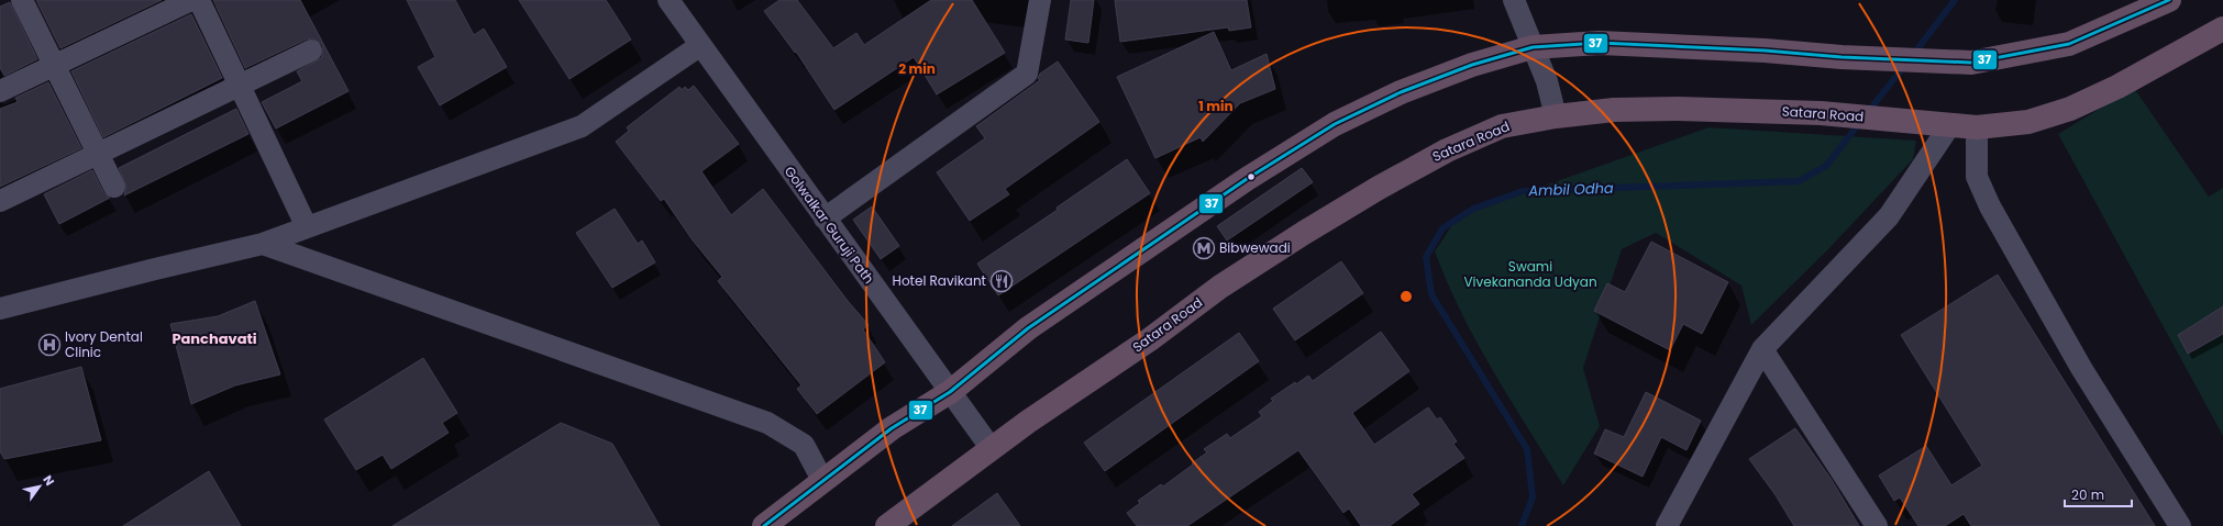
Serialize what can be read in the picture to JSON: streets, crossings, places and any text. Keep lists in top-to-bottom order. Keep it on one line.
{"streets":{"highway":["Satara Road"],"street":["Golwalkar Guruji Path"]},"crossings":[["Satara Road","Golwalkar Guruji Path"]],"districts":["Panchavati"],"water":["Ambil Odha"],"parks":["Swami Vivekananda Udyan"],"places":{"metro station":["Bibwewadi"],"restaurant":["Hotel Ravikant"],"hospital":["Ivory Dental Clinic"]},"lines":["transit line 37"],"scale_bar":"20 m","north":"top right","rings":["2 min","1 min"]}
